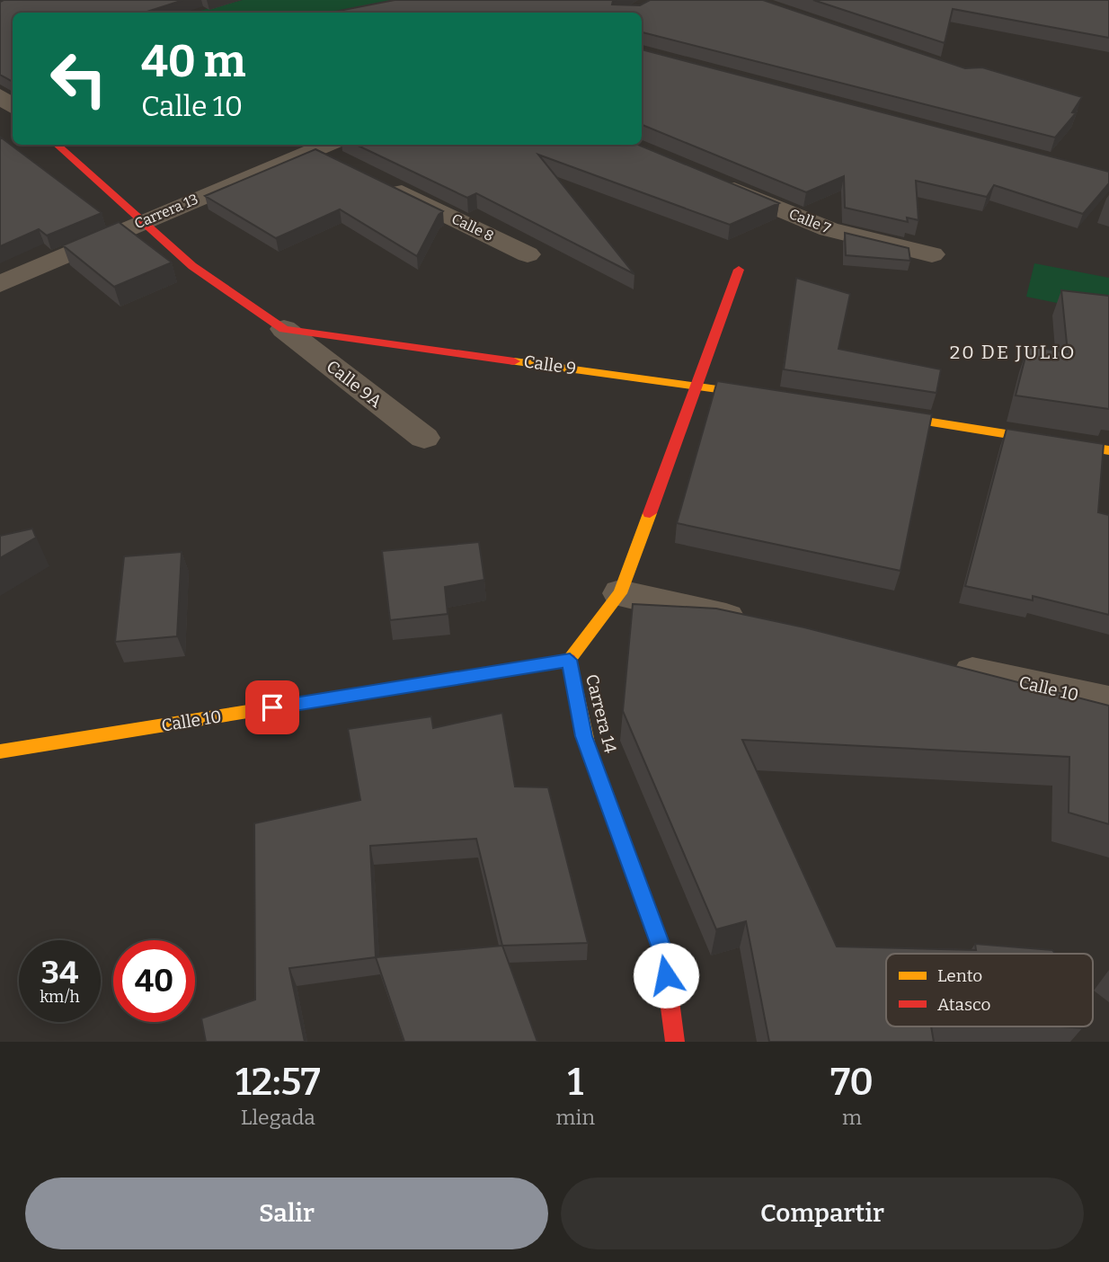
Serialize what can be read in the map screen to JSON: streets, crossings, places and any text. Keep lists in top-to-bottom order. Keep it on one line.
{"streets":{"street":["Carrera 13","Calle 7","Calle 8","Calle 9","Calle 9A","Calle 10","Carrera 14"]},"crossings":[["Carrera 13","Calle 9"],["Calle 9","Calle 9A"],["Calle 9","Carrera 14"],["Calle 10","Carrera 14"]],"districts":["20 DE JULIO"],"legend":["Lento","Atasco"],"page":{"turn":["40 m","Calle 10"],"speed":"34 km/h","limit":"40","eta":["12:57","Llegada","1","min","70","m"],"buttons":["Salir","Compartir"]}}
